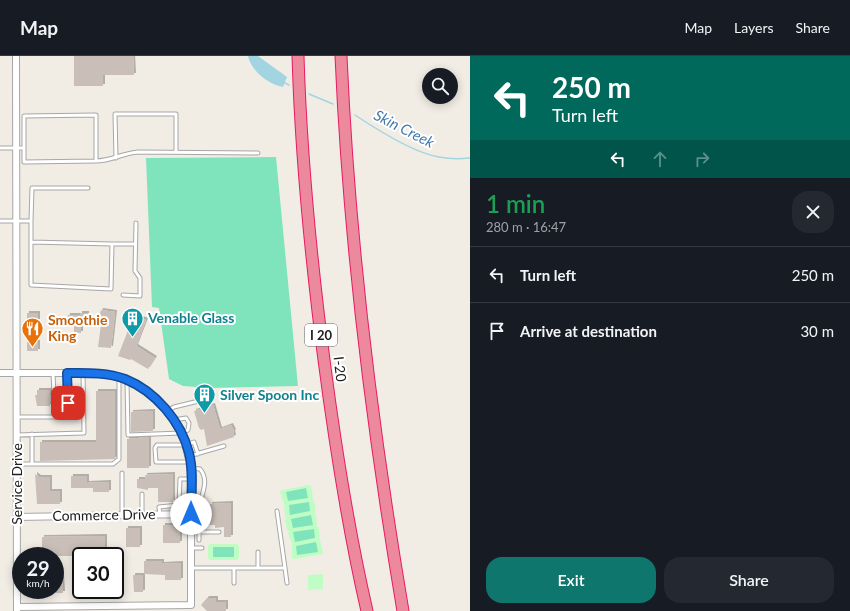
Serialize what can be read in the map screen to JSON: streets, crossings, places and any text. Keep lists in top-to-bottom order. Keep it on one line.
{"streets":{"highway":["I 20","I-20"],"street":["Service Drive","Commerce Drive"]},"crossings":[["Service Drive","Commerce Drive"]],"water":["Skin Creek"],"places":{"building":["Venable Glass","Silver Spoon Inc"],"restaurant":["Smoothie King"]},"page":{"header":"Map","nav":["Map","Layers","Share"],"turn":["250 m","Turn left"],"heading":["1 min","280 m · 16:47"],"list":[{"name":"Turn left","value":"250 m"},{"name":"Arrive at destination","value":"30 m"}],"speed":"29 km/h","limit":"30","buttons":["Exit","Share"]}}
